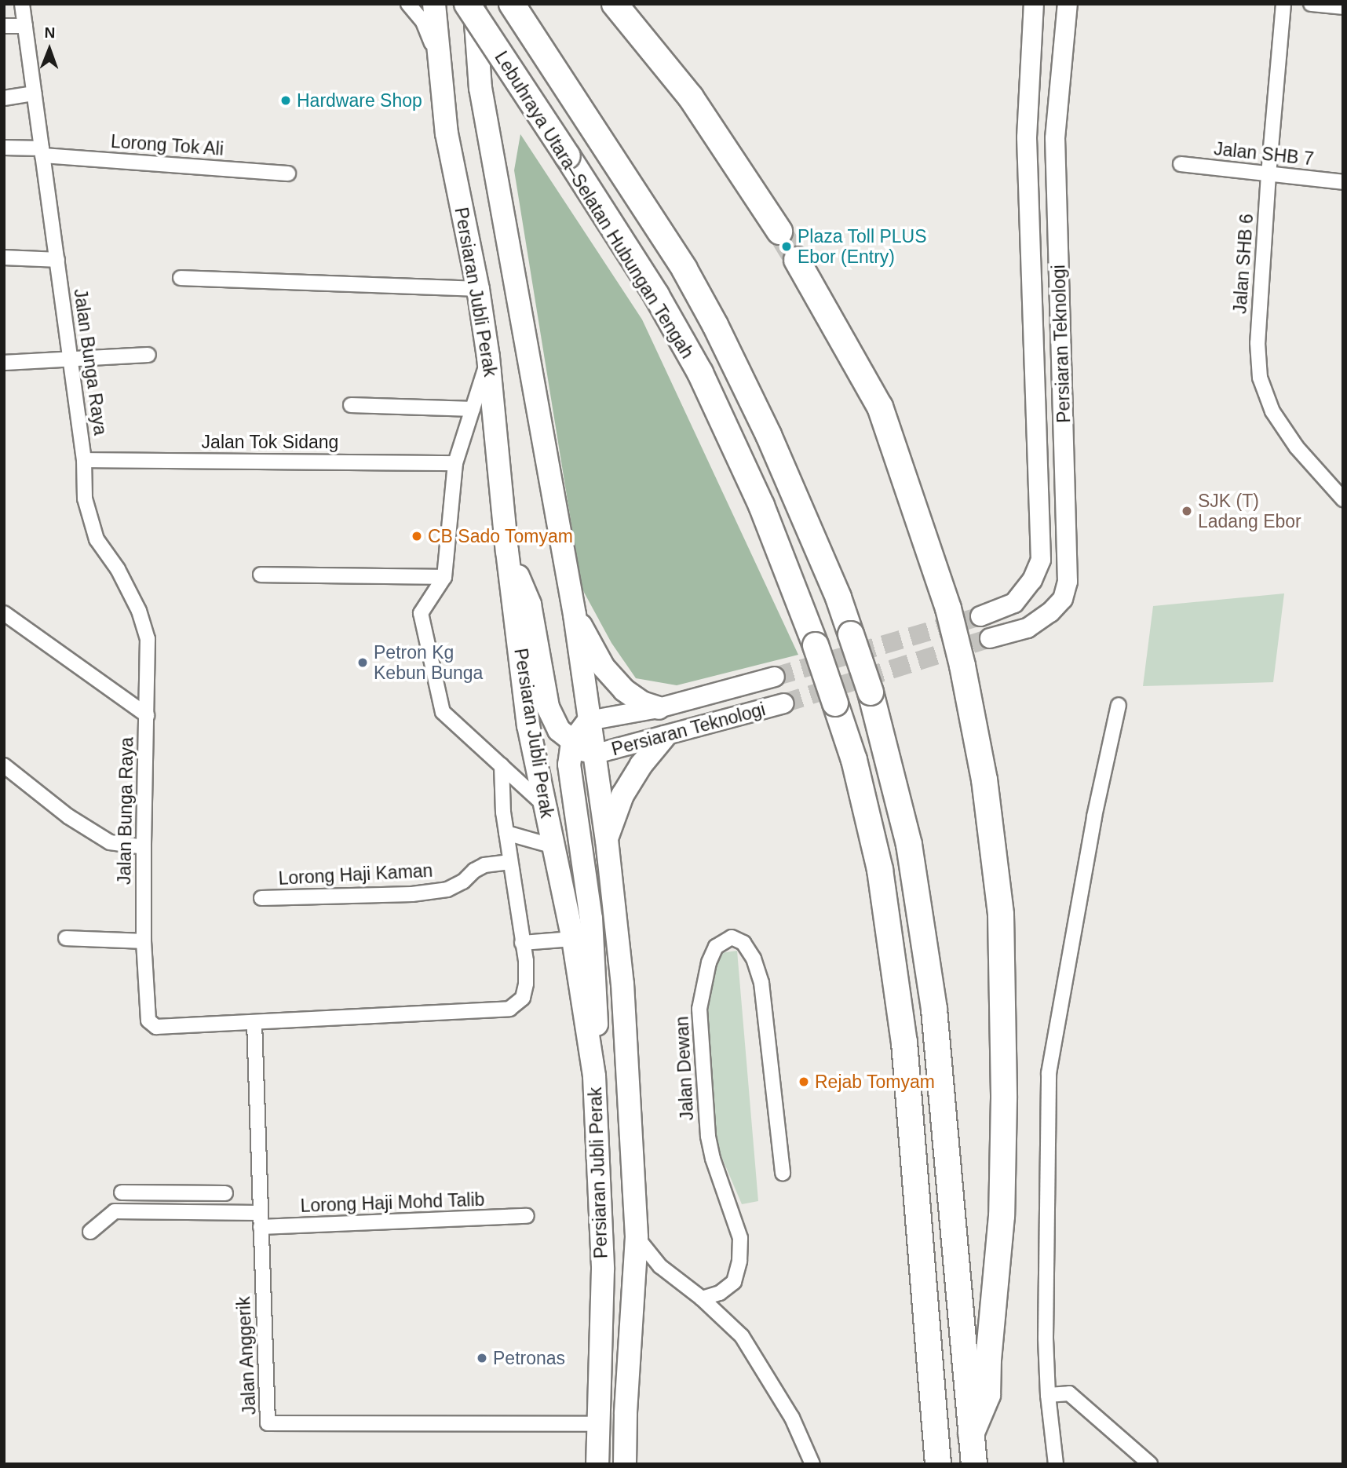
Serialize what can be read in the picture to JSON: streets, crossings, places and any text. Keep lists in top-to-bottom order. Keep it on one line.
{"streets":{"highway":["Lebuhraya Utara–Selatan Hubungan Tengah"],"main road":["Persiaran Jubli Perak","Persiaran Teknologi"],"street":["Lorong Tok Ali","Jalan SHB 7","Jalan SHB 6","Jalan Bunga Raya","Jalan Tok Sidang","Lorong Haji Kaman","Jalan Dewan","Lorong Haji Mohd Talib","Jalan Anggerik"]},"crossings":[["Lorong Tok Ali","Jalan Bunga Raya"],["Jalan SHB 7","Jalan SHB 6"],["Persiaran Jubli Perak","Persiaran Teknologi"],["Persiaran Jubli Perak","Jalan Anggerik"],["Jalan Bunga Raya","Jalan Tok Sidang"],["Jalan Bunga Raya","Lorong Haji Kaman"],["Jalan Bunga Raya","Jalan Anggerik"],["Lorong Haji Mohd Talib","Jalan Anggerik"]],"places":["Hardware Shop","Plaza Toll PLUS Ebor (Entry)","SJK (T) Ladang Ebor","CB Sado Tomyam","Petron Kg Kebun Bunga","Rejab Tomyam","Petronas"],"north":"top"}
